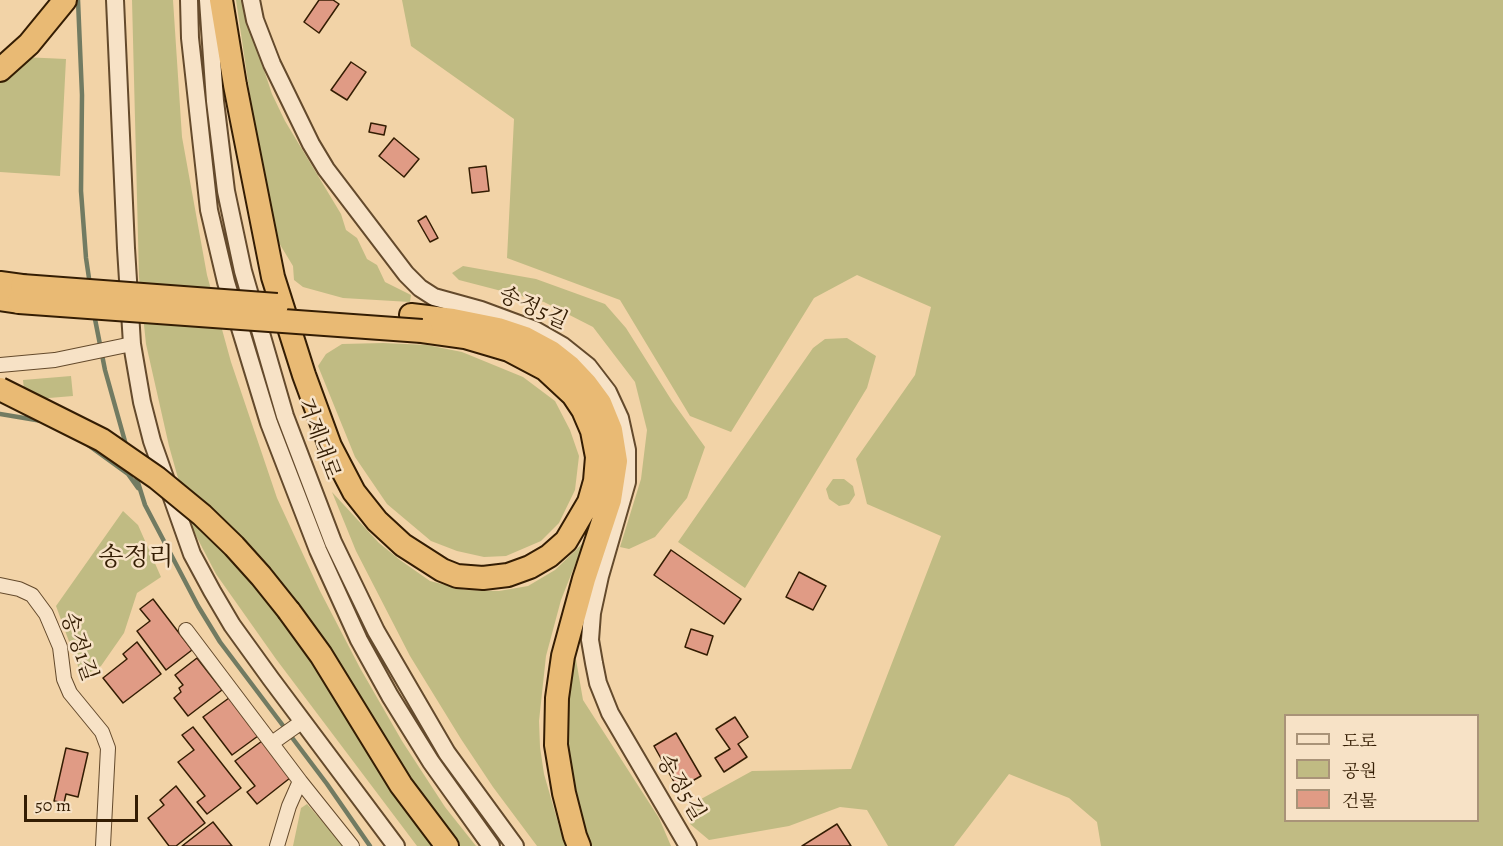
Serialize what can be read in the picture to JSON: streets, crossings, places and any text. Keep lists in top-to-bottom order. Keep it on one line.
{"streets":{"street":["송정5길","거제대로","송정1길"]},"districts":["송정리"],"legend":["도로","공원","건물"],"scale_bar":"50 m"}
